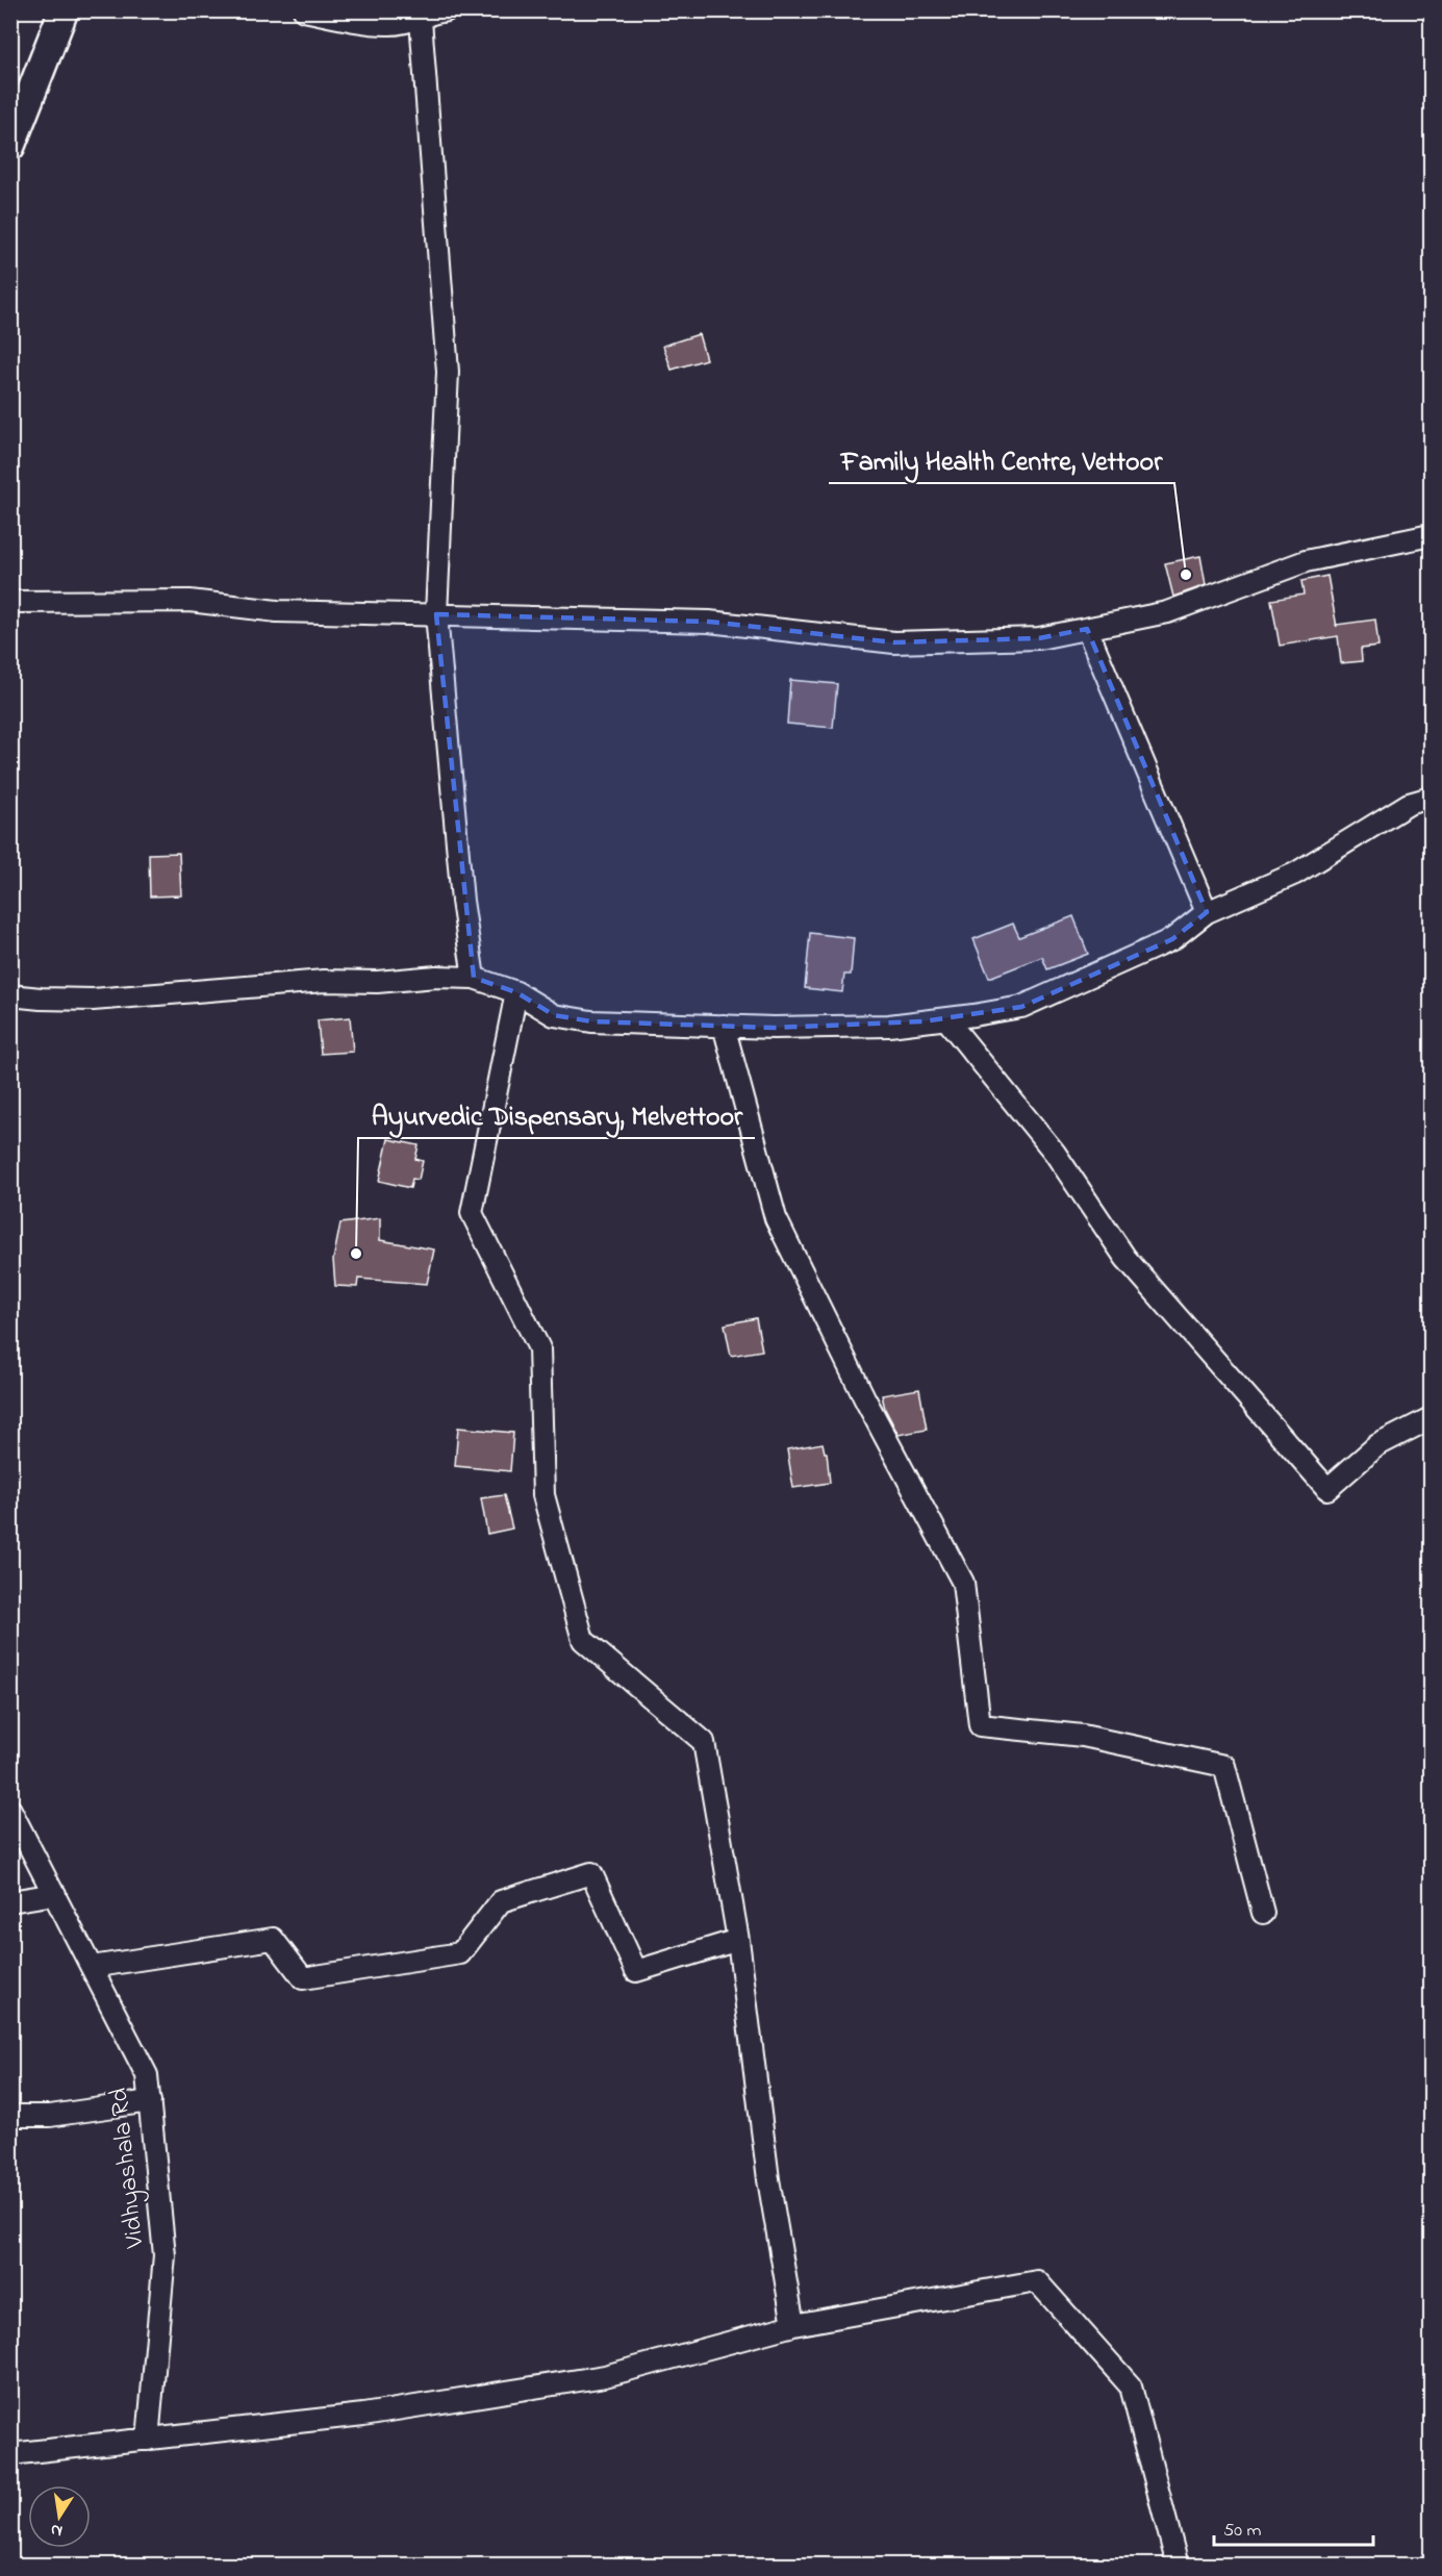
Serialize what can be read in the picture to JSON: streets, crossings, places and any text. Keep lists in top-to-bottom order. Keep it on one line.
{"streets":{"street":["Vidhyashala Rd"]},"places":["Family Health Centre, Vettoor","Ayurvedic Dispensary, Melvettoor"],"scale_bar":"50 m","north":"bottom"}
